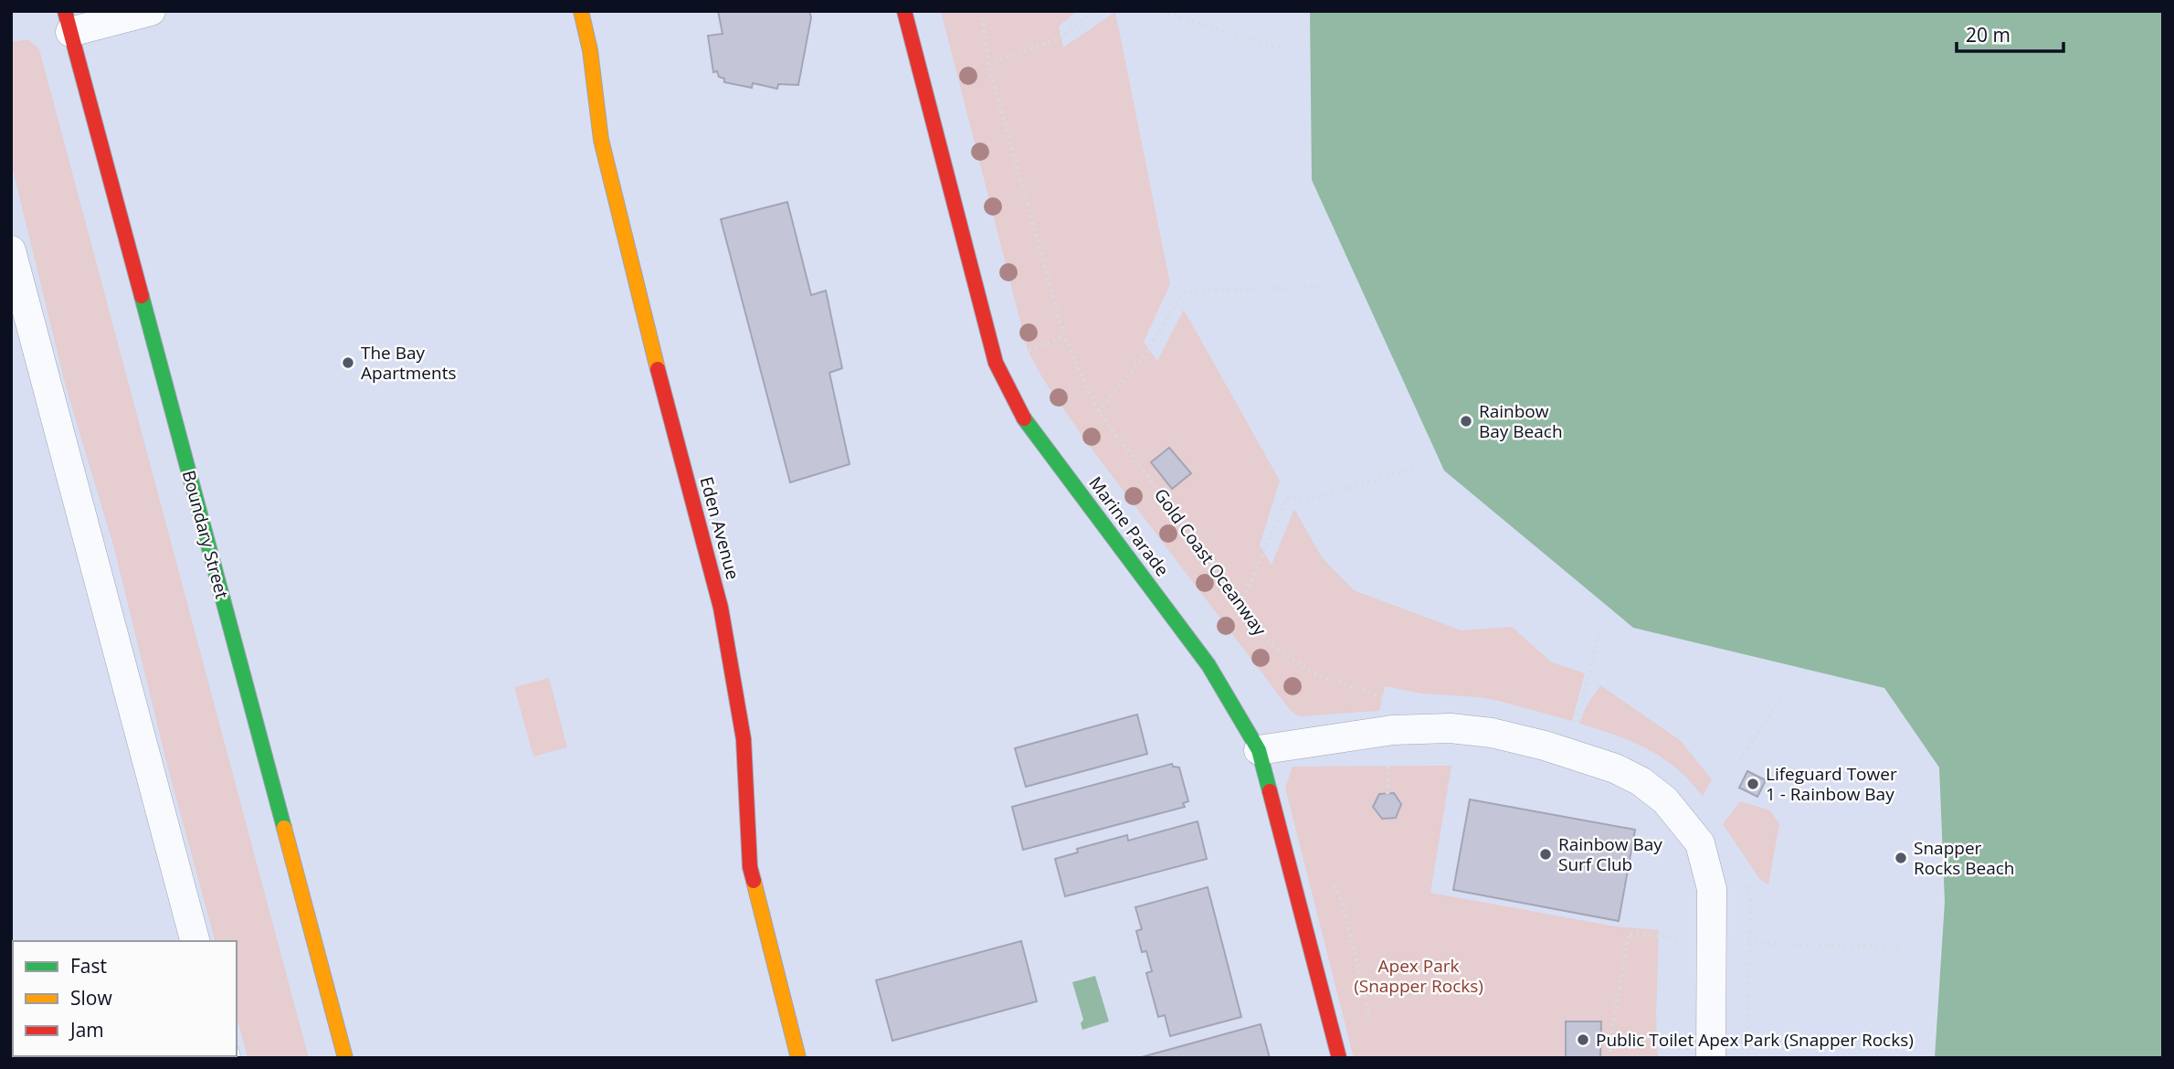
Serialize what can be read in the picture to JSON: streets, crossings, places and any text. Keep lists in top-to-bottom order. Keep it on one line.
{"streets":{"street":["Marine Parade","Eden Avenue","Boundary Street"],"path":["Gold Coast Oceanway"]},"parks":["Apex Park (Snapper Rocks)"],"places":["The Bay Apartments","Rainbow Bay Beach","Lifeguard Tower 1 - Rainbow Bay","Rainbow Bay Surf Club","Snapper Rocks Beach","Public Toilet Apex Park (Snapper Rocks)"],"legend":["Fast","Slow","Jam"],"scale_bar":"20 m"}
